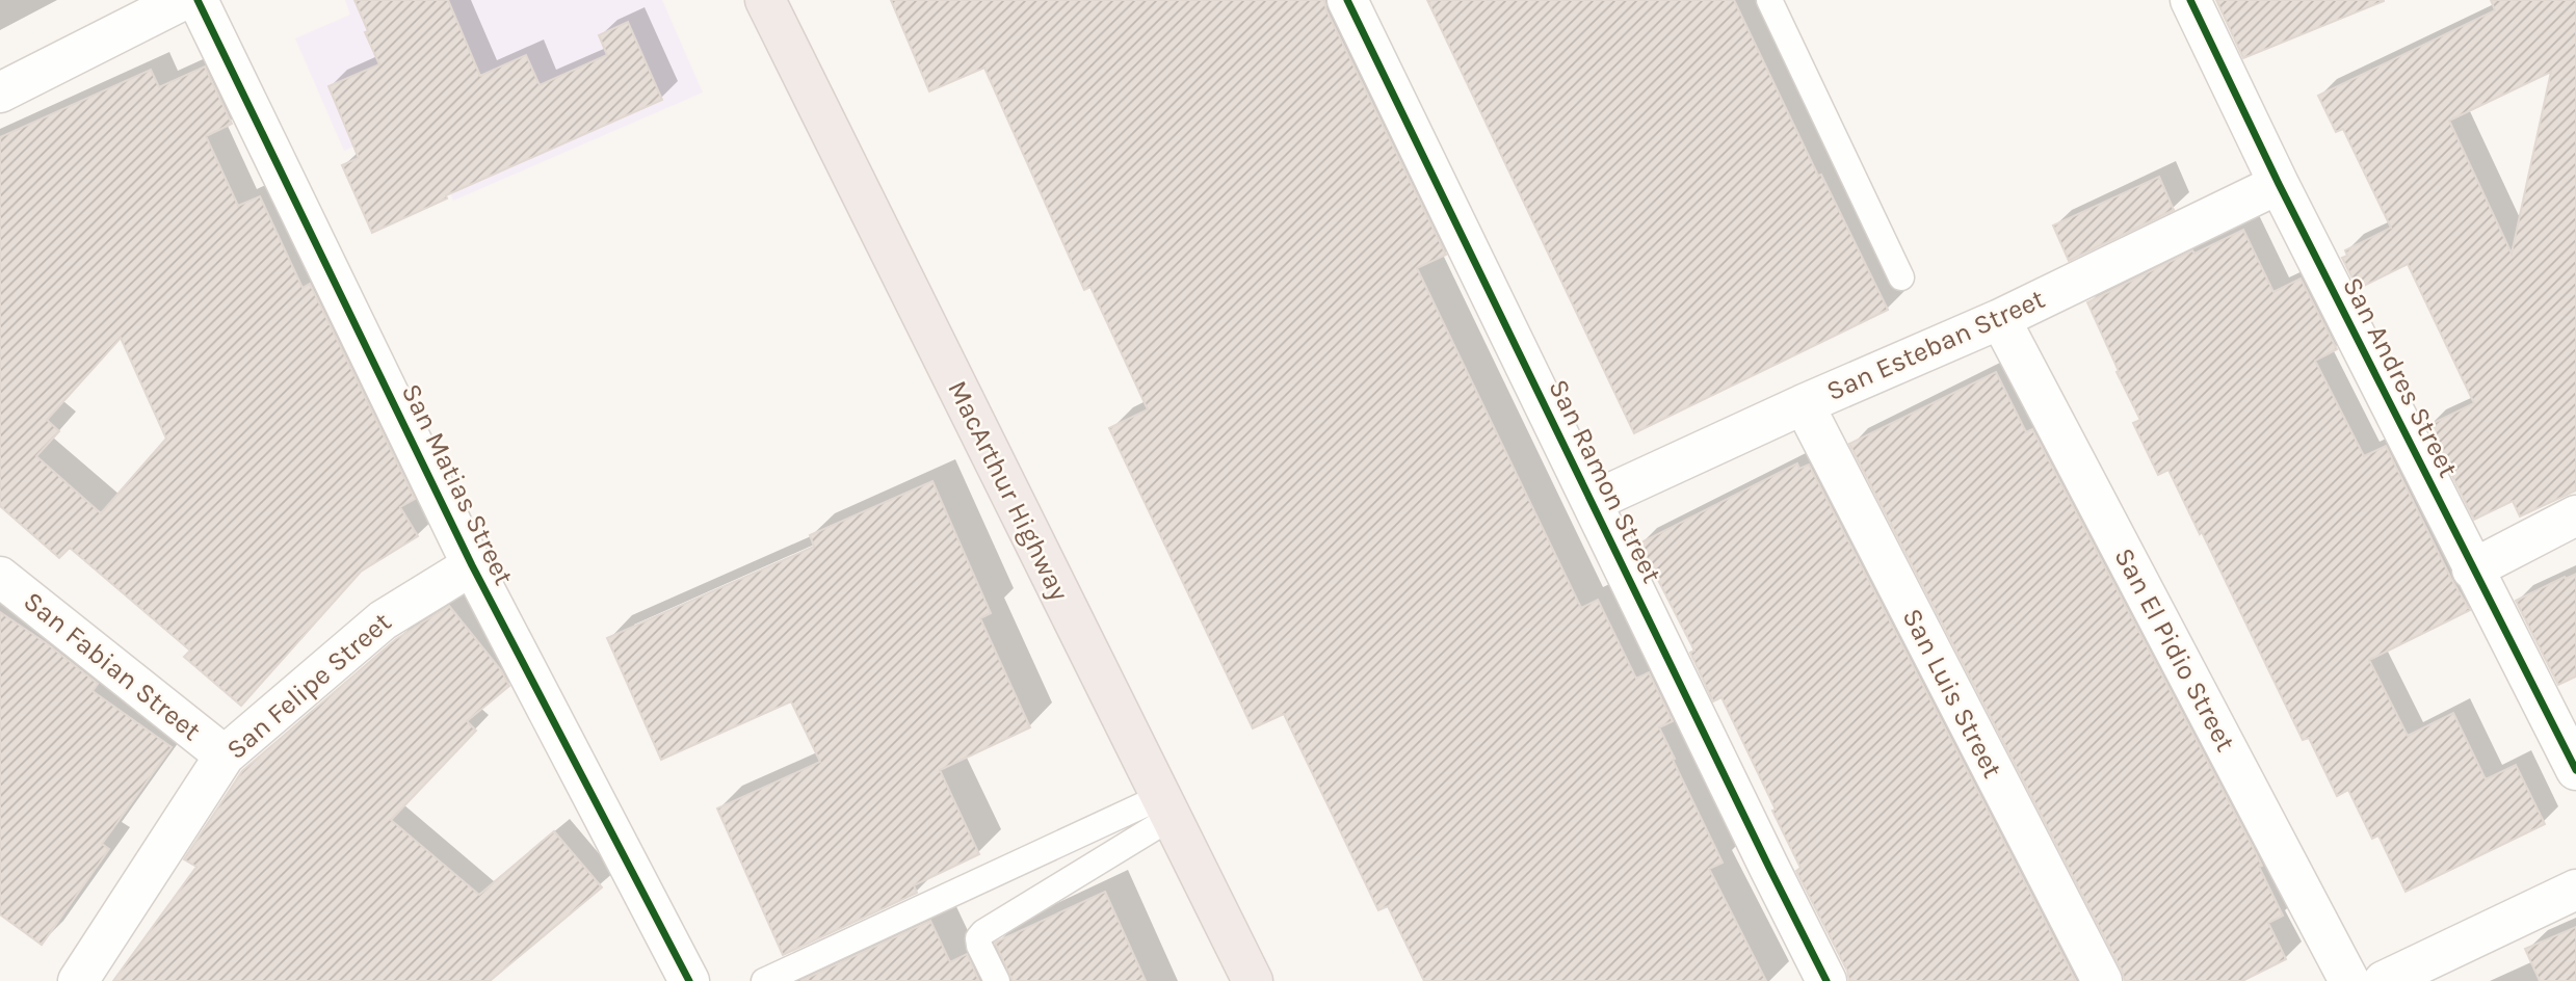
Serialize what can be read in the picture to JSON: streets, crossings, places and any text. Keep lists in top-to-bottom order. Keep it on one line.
{"streets":{"highway":["MacArthur Highway"],"street":["San Esteban Street","San Andres Street","San Ramon Street","San Matias Street","San El Pidio Street","San Fabian Street","San Felipe Street","San Luis Street"]},"crossings":[["San Esteban Street","San Andres Street"],["San Esteban Street","San Ramon Street"],["San Esteban Street","San El Pidio Street"],["San Esteban Street","San Luis Street"],["San Matias Street","San Felipe Street"],["San Fabian Street","San Felipe Street"]]}
